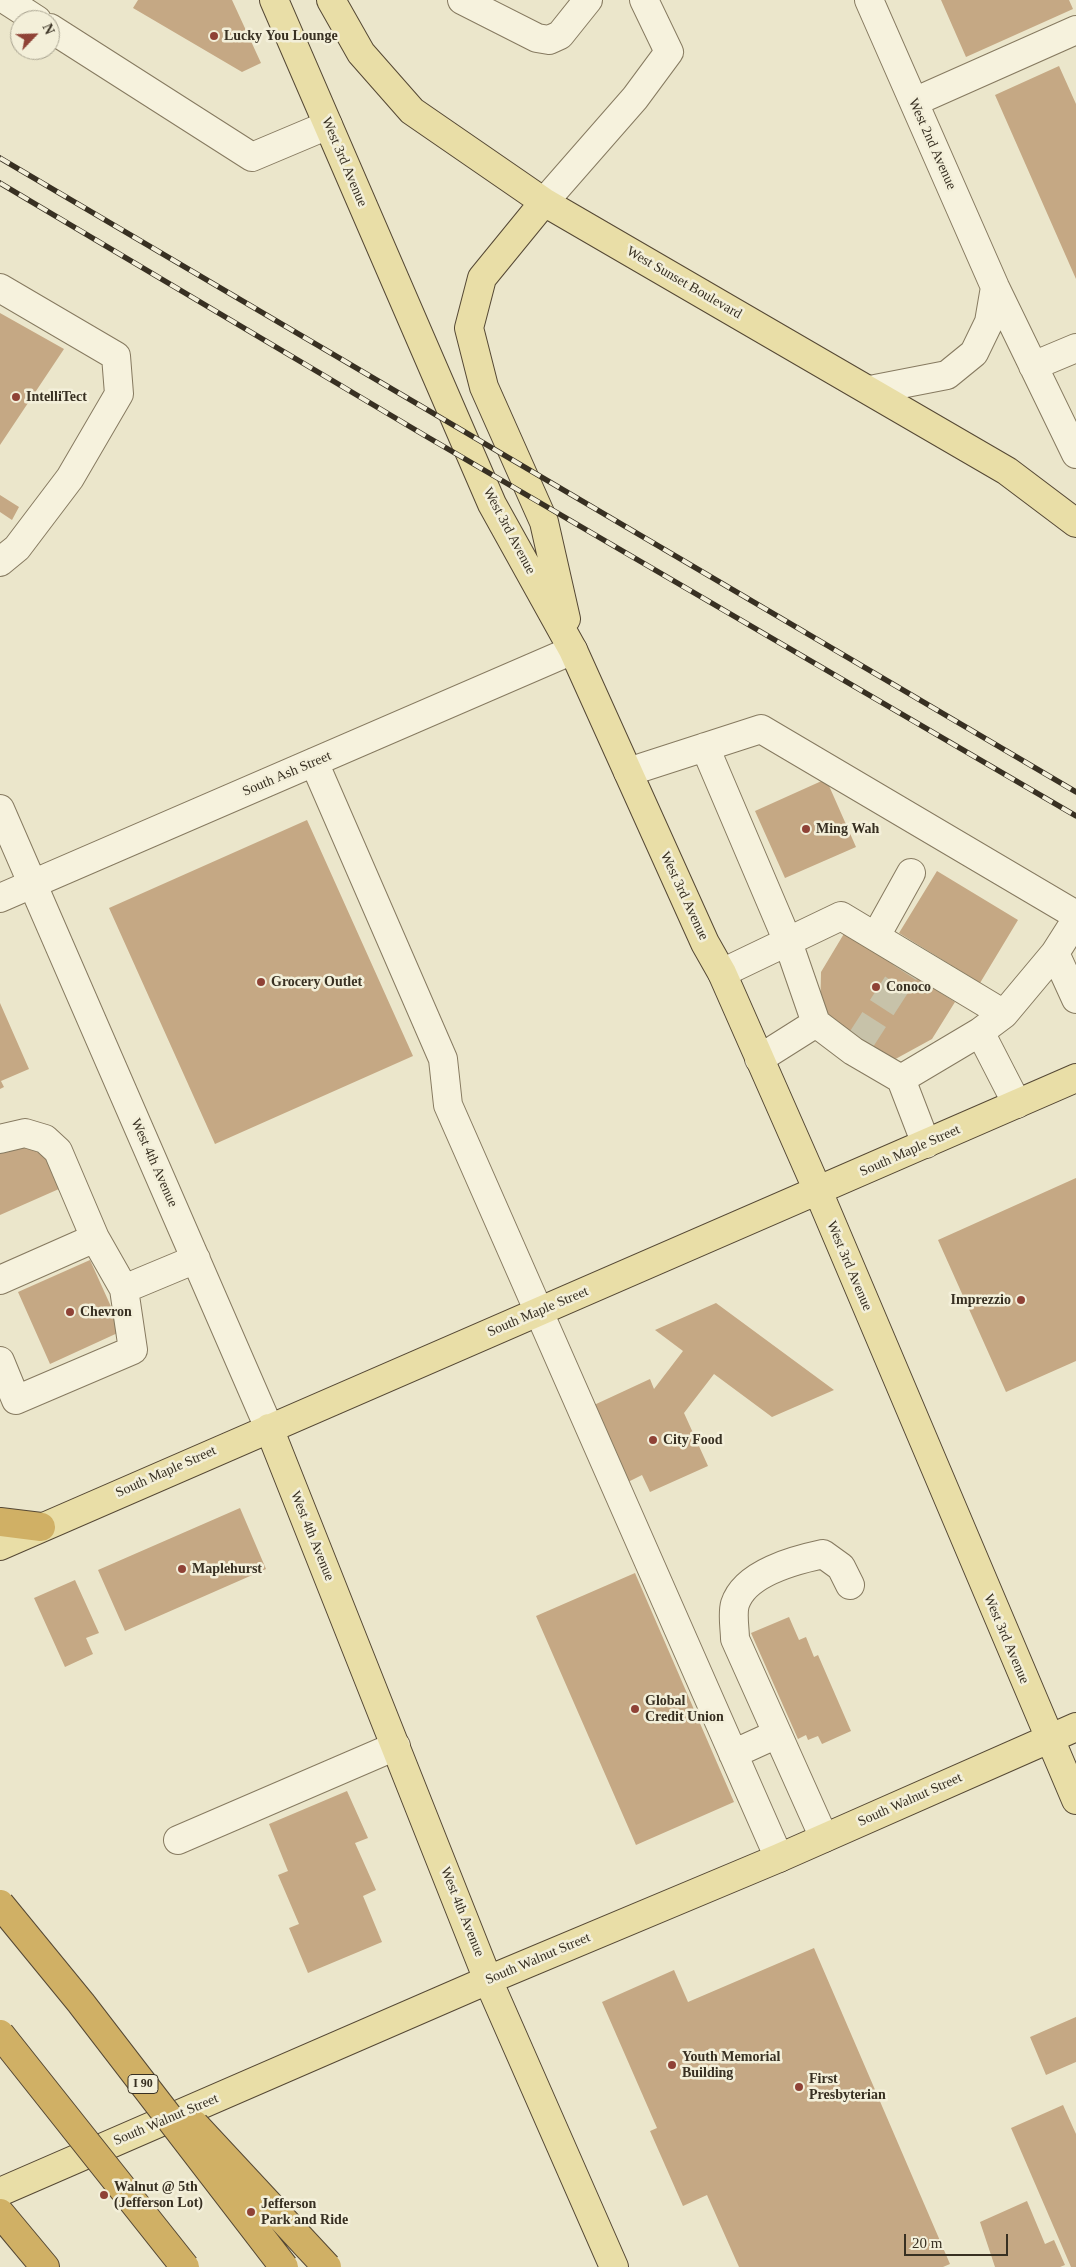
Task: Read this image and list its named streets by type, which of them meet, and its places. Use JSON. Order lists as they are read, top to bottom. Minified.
{"streets":{"highway":["I 90"],"main road":["West 3rd Avenue","West Sunset Boulevard","South Maple Street","West 4th Avenue","South Walnut Street"],"street":["West 2nd Avenue","South Ash Street"]},"crossings":[["West 3rd Avenue","South Ash Street"],["West 3rd Avenue","South Maple Street"],["West 3rd Avenue","South Walnut Street"],["South Ash Street","West 4th Avenue"],["South Maple Street","West 4th Avenue"],["West 4th Avenue","South Walnut Street"]],"places":["Lucky You Lounge","IntelliTect","Ming Wah","Grocery Outlet","Conoco","Imprezzio","Chevron","City Food","Maplehurst","Global Credit Union","Youth Memorial Building","First Presbyterian","Walnut @ 5th (Jefferson Lot)","Jefferson Park and Ride"],"scale_bar":"20 m","north":"top right"}
